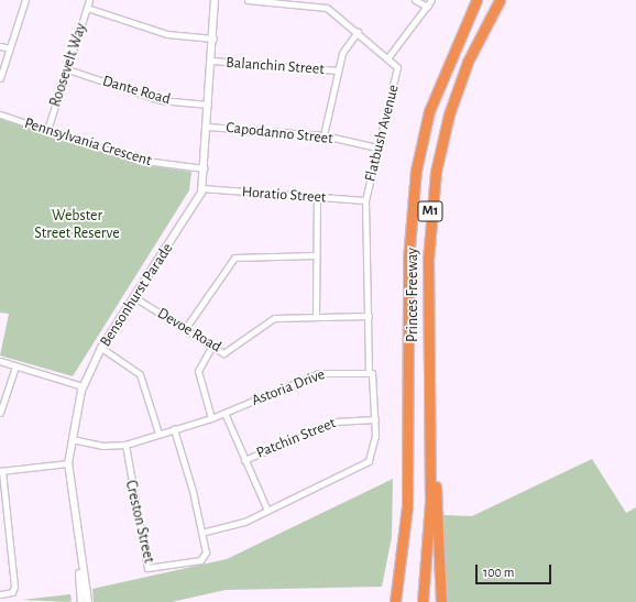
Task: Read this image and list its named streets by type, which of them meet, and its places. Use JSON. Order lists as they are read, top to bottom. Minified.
{"streets":{"highway":["M1","Princes Freeway"],"street":["Roosevelt Way","Balanchin Street","Dante Road","Capodanno Street","Flatbush Avenue","Pennsylvania Crescent","Horatio Street","Bensonhurst Parade","Devoe Road","Astoria Drive","Patchin Street","Creston Street"]},"crossings":[["Roosevelt Way","Dante Road"],["Roosevelt Way","Pennsylvania Crescent"],["Balanchin Street","Bensonhurst Parade"],["Dante Road","Bensonhurst Parade"],["Capodanno Street","Flatbush Avenue"],["Capodanno Street","Bensonhurst Parade"],["Flatbush Avenue","Horatio Street"],["Flatbush Avenue","Devoe Road"],["Flatbush Avenue","Astoria Drive"],["Pennsylvania Crescent","Bensonhurst Parade"],["Horatio Street","Bensonhurst Parade"],["Bensonhurst Parade","Devoe Road"],["Bensonhurst Parade","Astoria Drive"],["Astoria Drive","Creston Street"]],"parks":["Webster Street Reserve"],"scale_bar":"100 m"}
